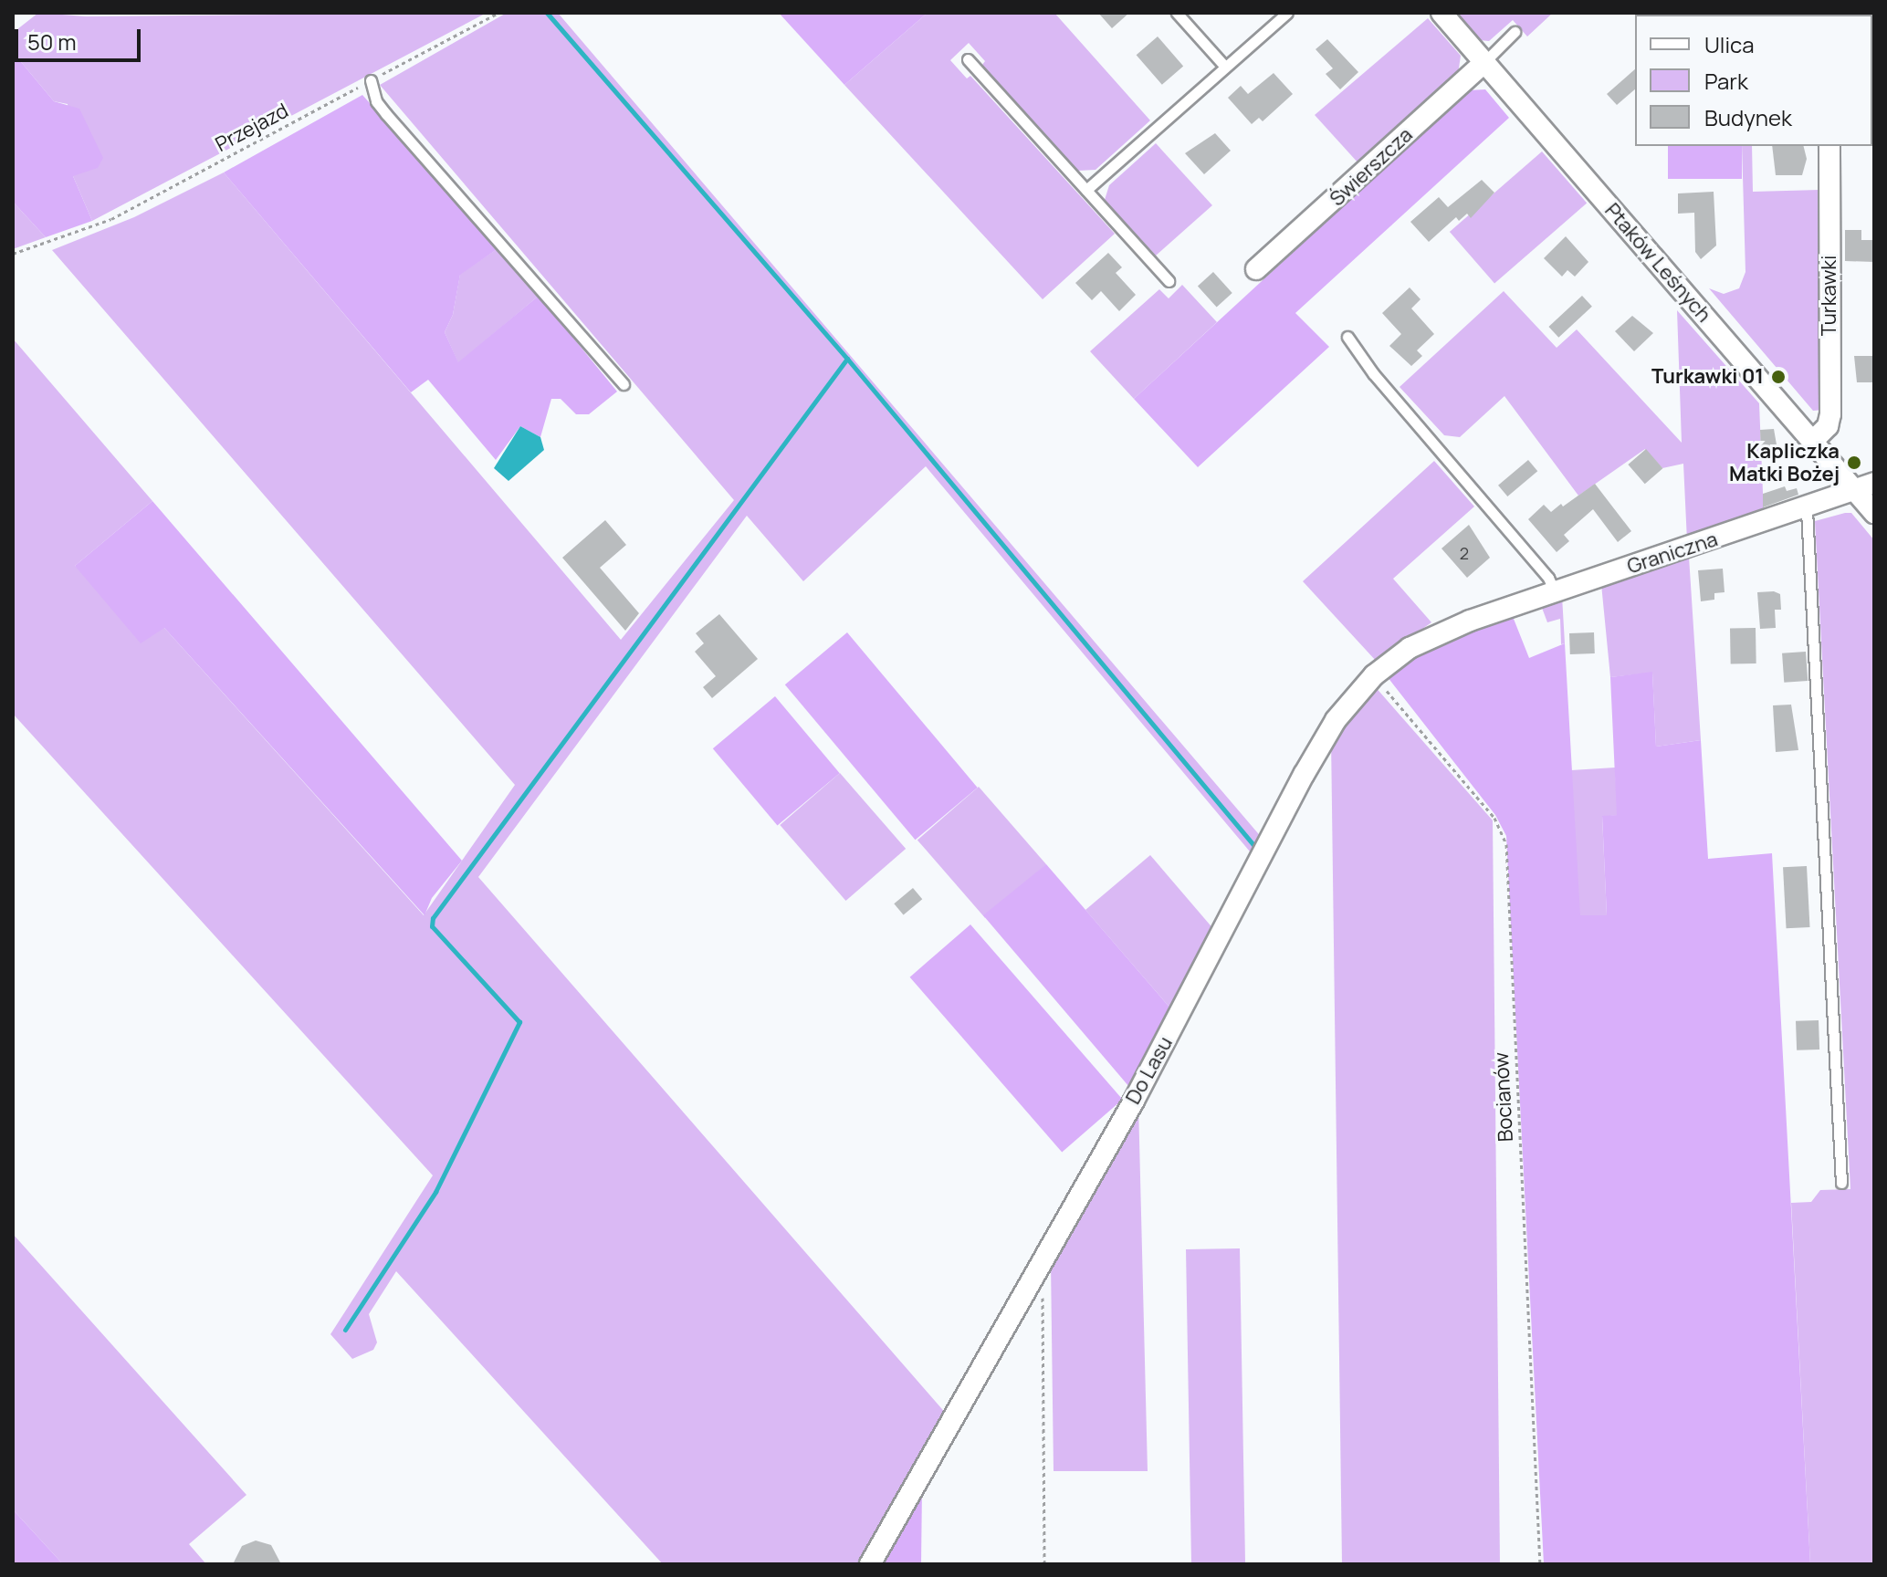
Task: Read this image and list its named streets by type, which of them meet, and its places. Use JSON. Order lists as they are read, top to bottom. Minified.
{"streets":{"street":["Świerszcza","Ptaków Leśnych","Turkawki","Graniczna","Do Lasu"],"path":["Przejazd","Bocianów"]},"crossings":[["Świerszcza","Ptaków Leśnych"],["Ptaków Leśnych","Turkawki"],["Ptaków Leśnych","Graniczna"],["Graniczna","Do Lasu"],["Do Lasu","Bocianów"]],"places":["Turkawki 01","Kapliczka Matki Bożej"],"house_numbers":["2"],"legend":["Ulica","Park","Budynek"],"scale_bar":"50 m"}
